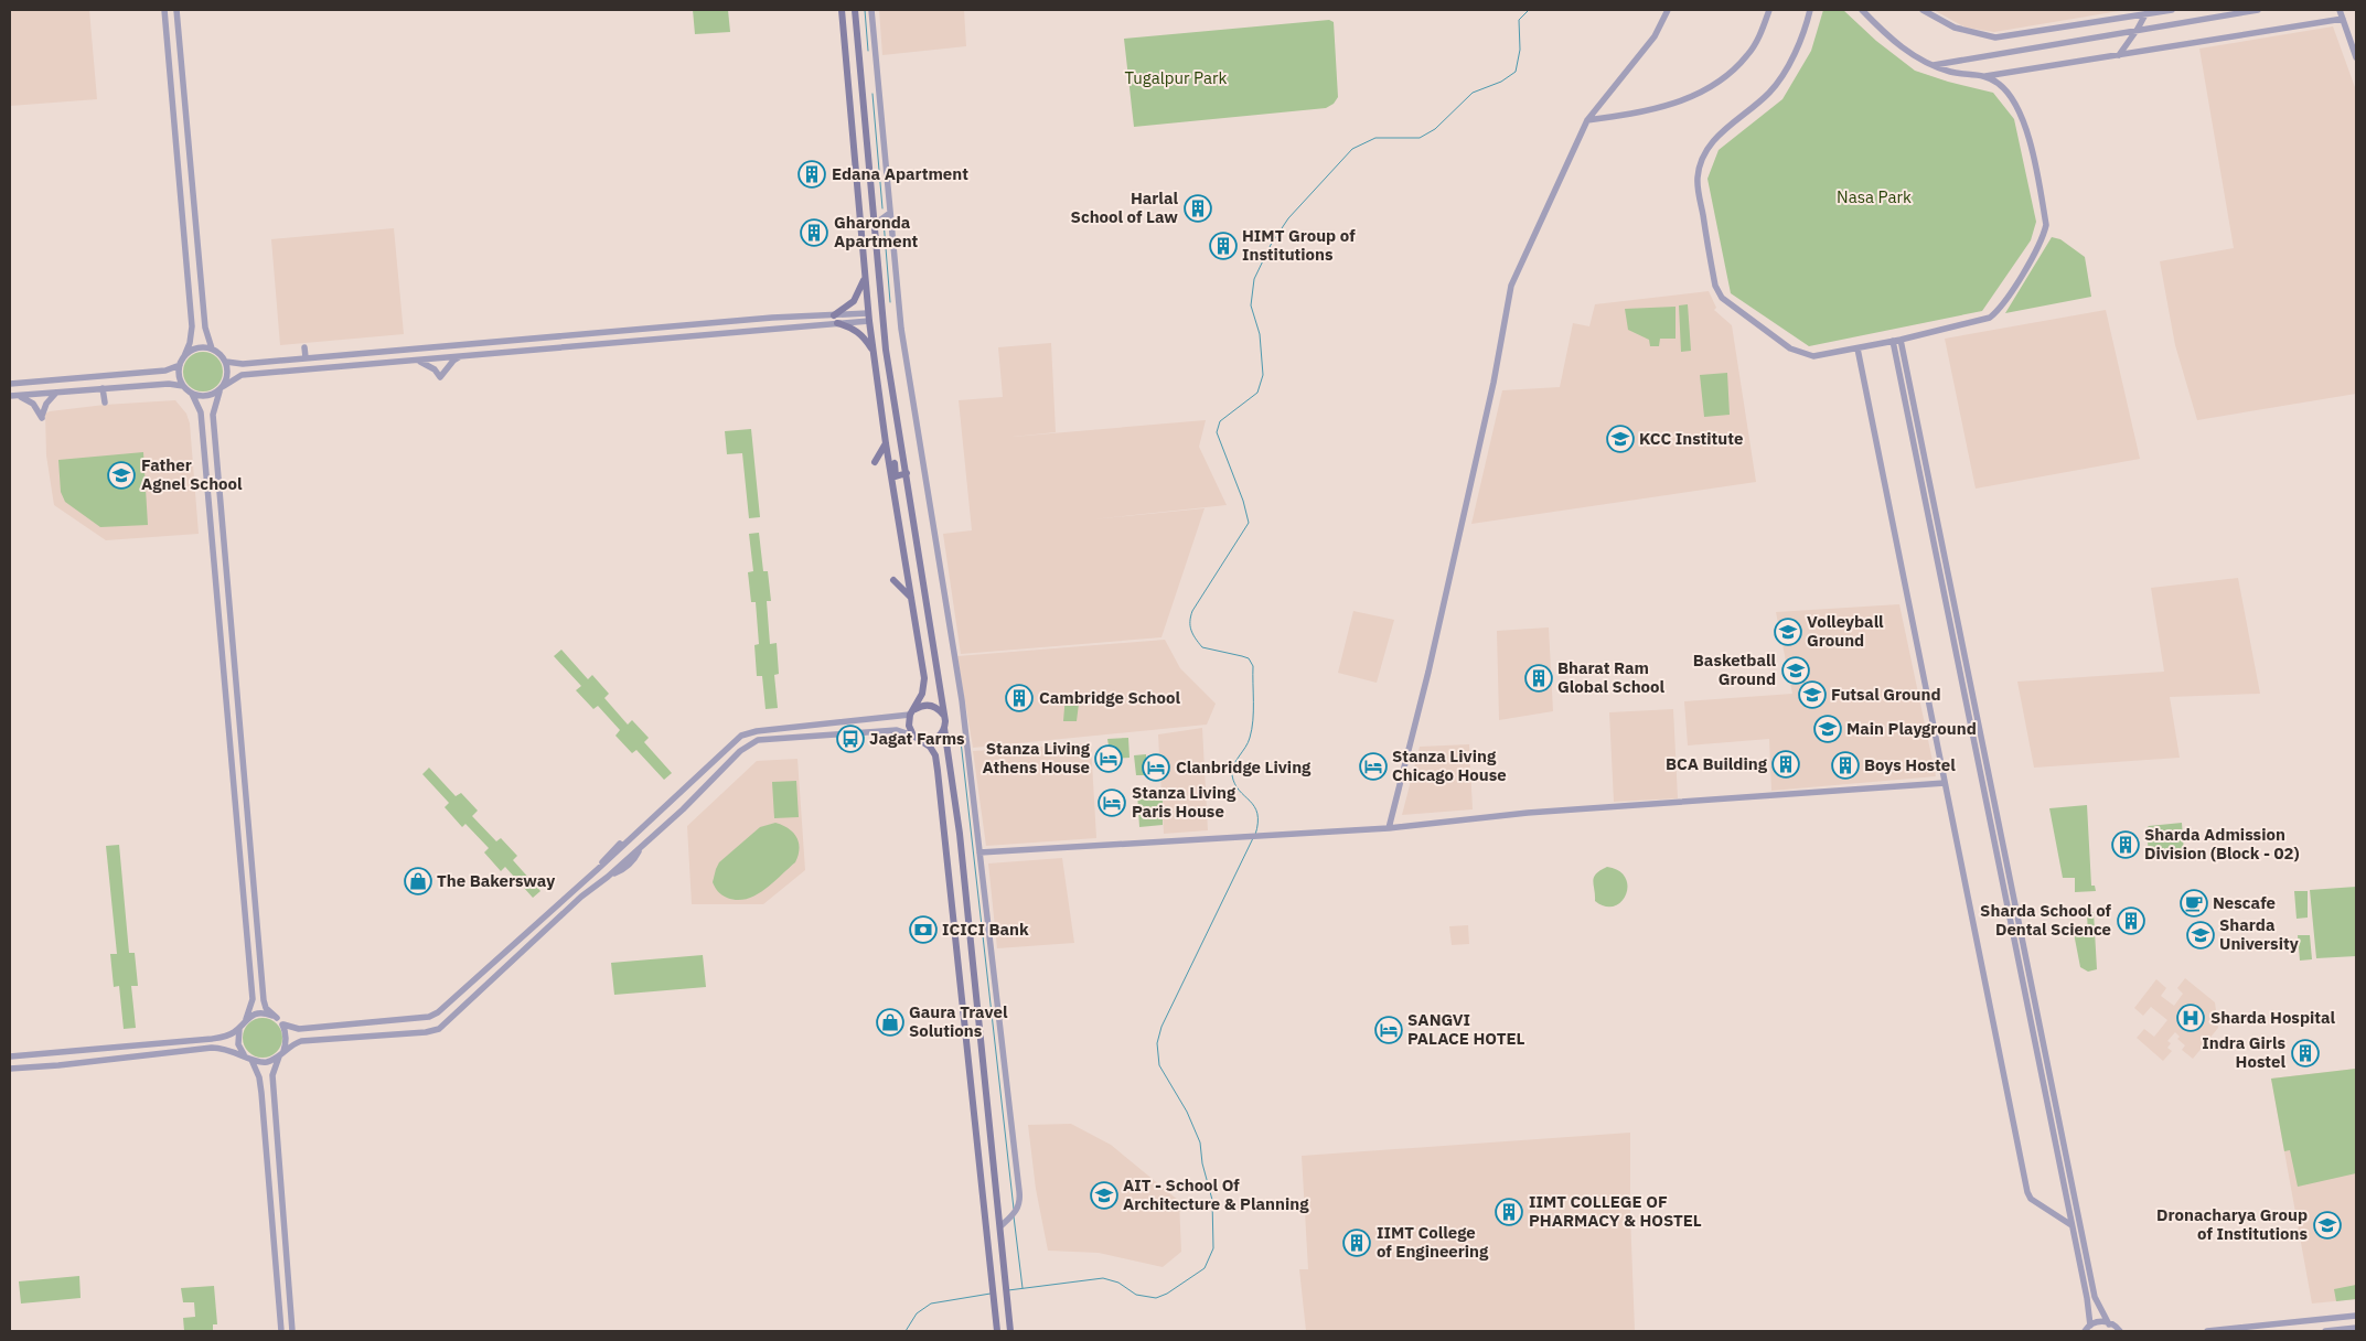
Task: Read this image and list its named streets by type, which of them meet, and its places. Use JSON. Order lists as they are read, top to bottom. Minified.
{"parks":["Tugalpur Park","Nasa Park"],"places":{"building":["Edana Apartment","Harlal School of Law","Gharonda Apartment","HIMT Group of Institutions","Bharat Ram Global School","Cambridge School","BCA Building","Boys Hostel","Sharda Admission Division (Block - 02)","Sharda School of Dental Science","Indra Girls Hostel","IIMT COLLEGE OF PHARMACY & HOSTEL","IIMT College of Engineering"],"school or university":["KCC Institute","Father Agnel School","Volleyball Ground","Basketball Ground","Futsal Ground","Main Playground","Sharda University","AIT - School Of Architecture & Planning","Dronacharya Group of Institutions"],"bus stop":["Jagat Farms"],"hotel":["Stanza Living Athens House","Stanza Living Chicago House","Clanbridge Living","Stanza Living Paris House","SANGVI PALACE HOTEL"],"shop":["The Bakersway","Gaura Travel Solutions"],"cafe":["Nescafe"],"bank":["ICICI Bank"],"hospital":["Sharda Hospital"]}}
